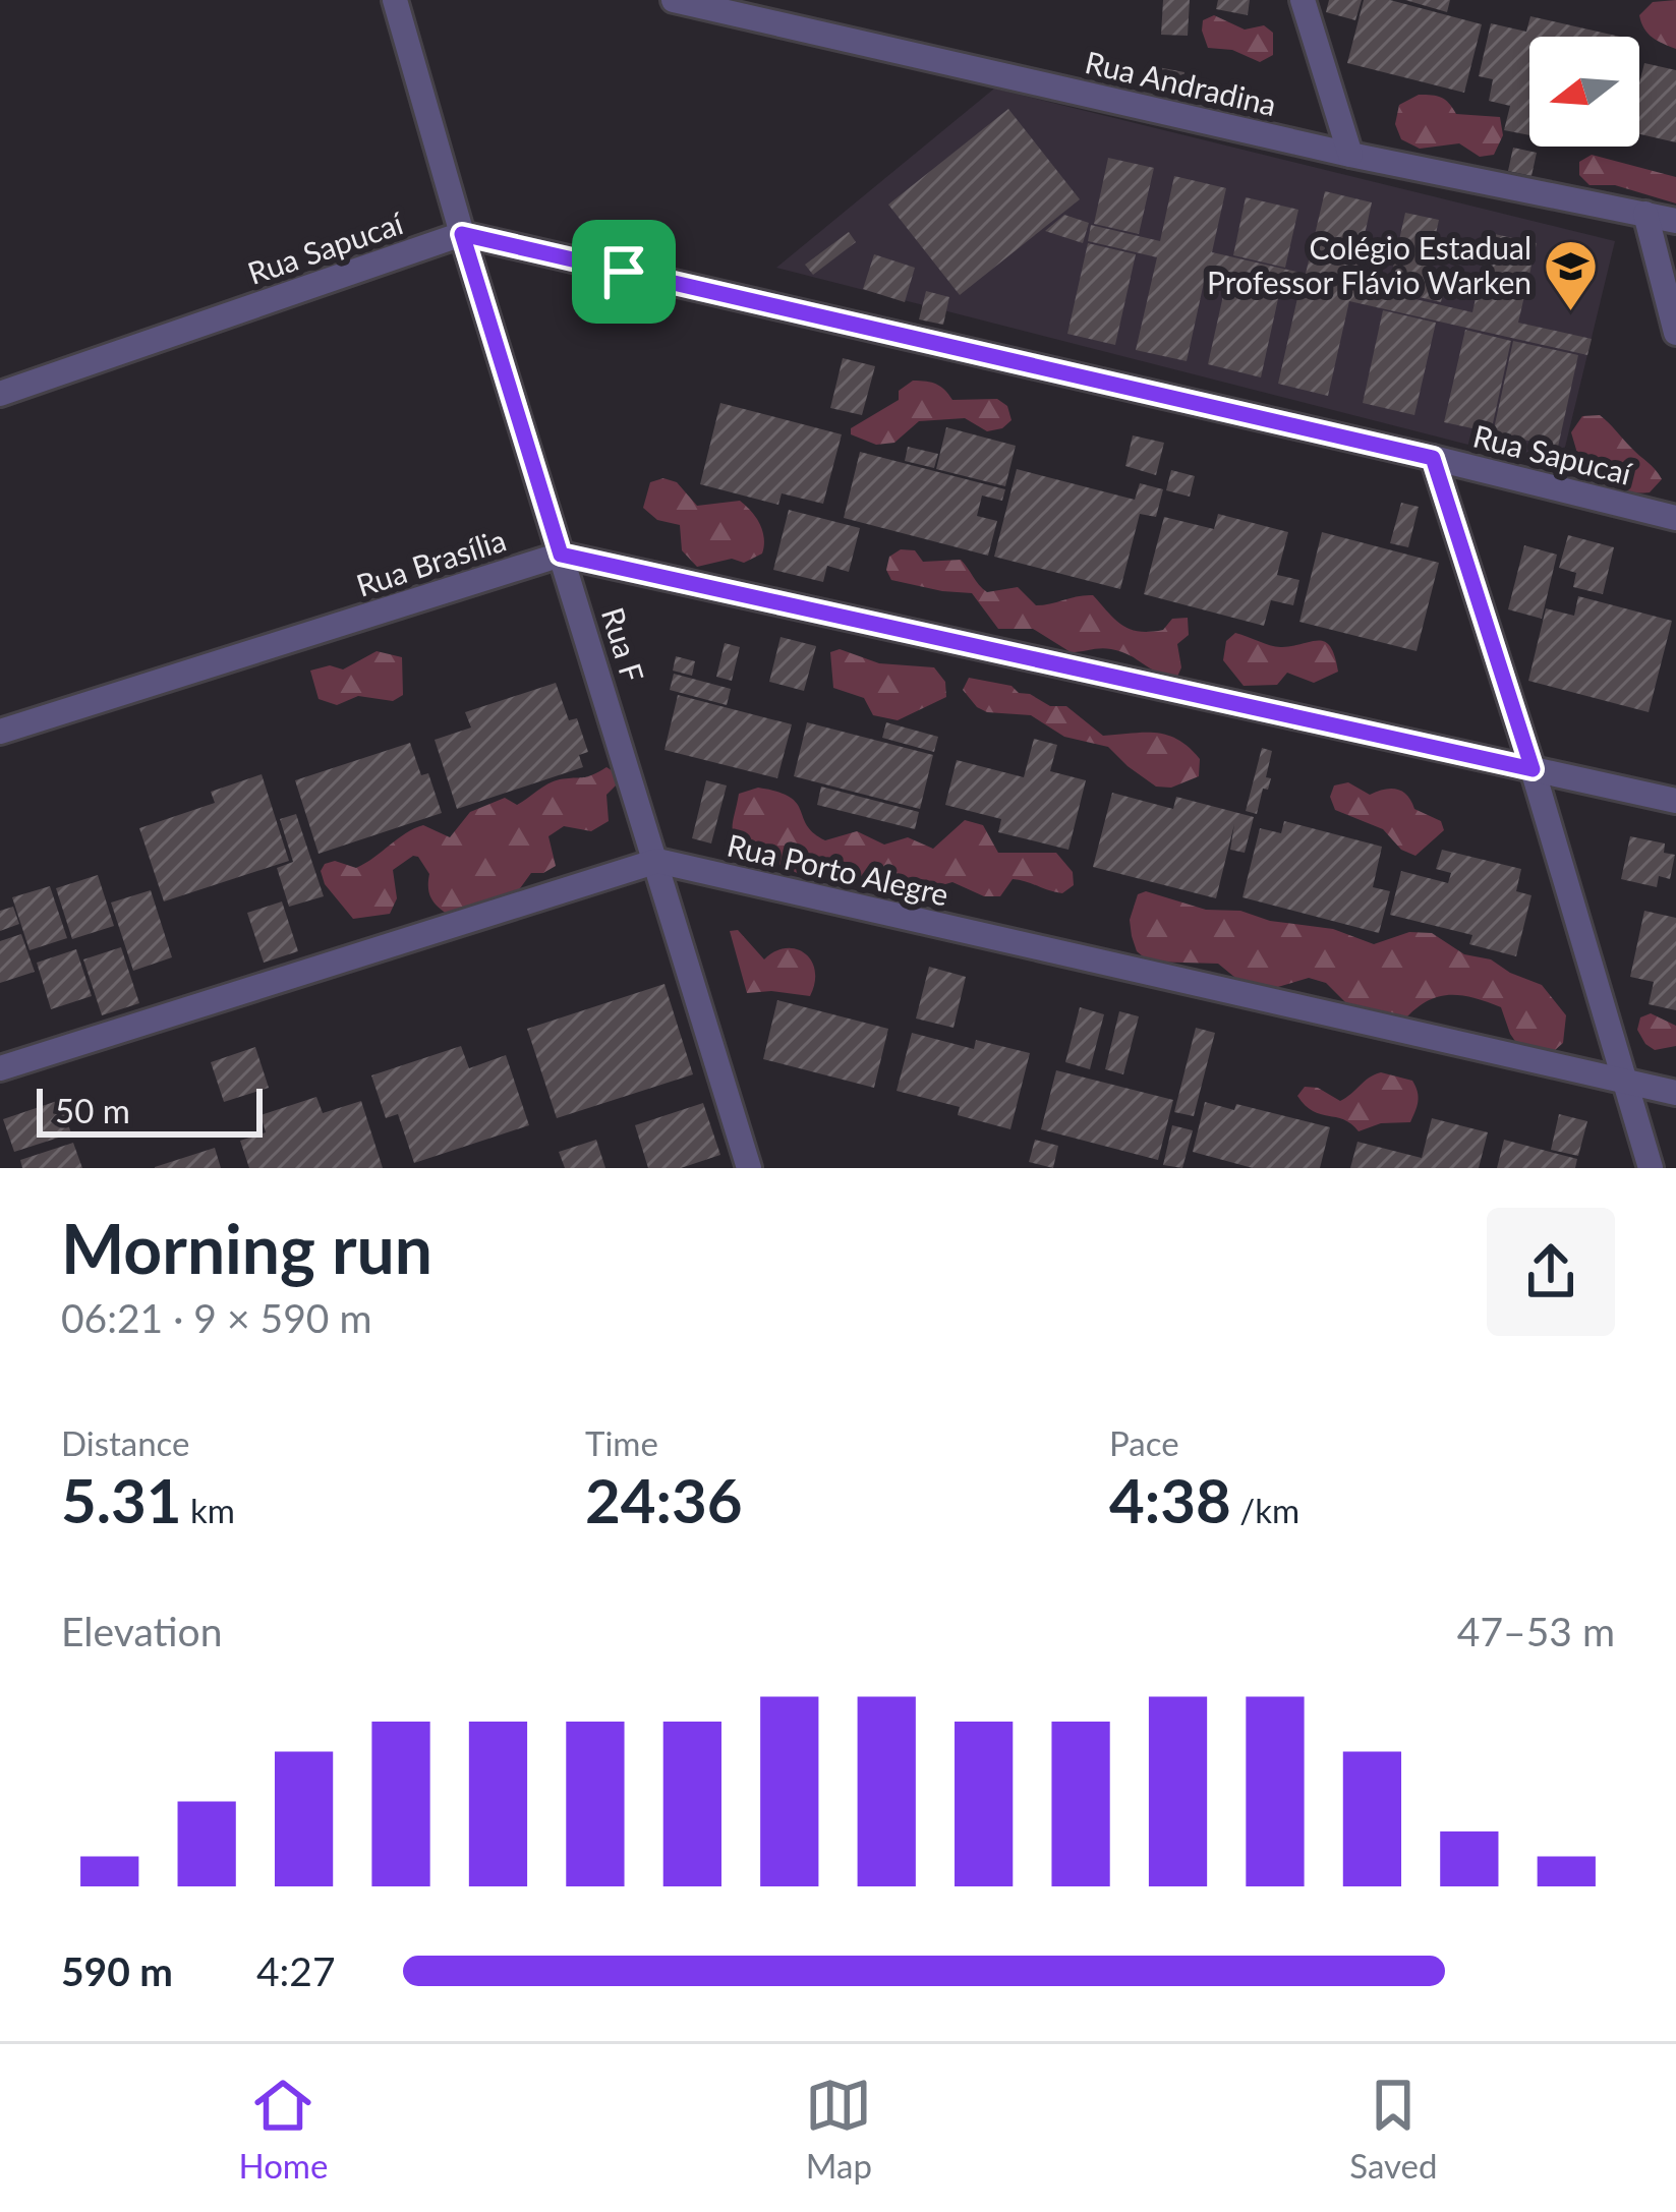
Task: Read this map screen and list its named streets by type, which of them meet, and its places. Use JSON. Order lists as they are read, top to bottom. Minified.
{"streets":{"street":["Rua Andradina","Rua Sapucaí","Rua Brasília","Rua F","Rua Porto Alegre"]},"crossings":[["Rua Sapucaí","Rua F"],["Rua Brasília","Rua F"],["Rua F","Rua Porto Alegre"]],"places":{"school or university":["Colégio Estadual Professor Flávio Warken"]},"scale_bar":"50 m","north":"left","page":{"scale":"50 m","heading":["Morning run","06:21 · 9 × 590 m"],"stats":[["Distance","5.31 km"],["Time","24:36"],["Pace","4:38 /km"]],"chart":["Elevation","47–53 m"],"list":[{"name":"590 m","note":"4:27"}],"tabs":["Home","Map","Saved"]}}
